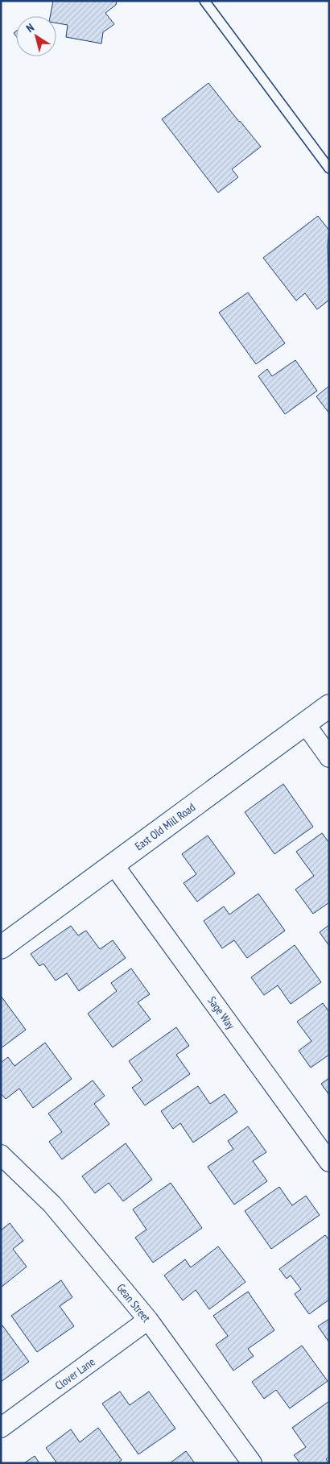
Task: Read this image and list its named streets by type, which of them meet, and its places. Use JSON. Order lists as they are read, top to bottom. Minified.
{"streets":{"street":["East Old Mill Road","Sage Way","Gean Street","Clover Lane"]},"crossings":[["East Old Mill Road","Sage Way"],["Gean Street","Clover Lane"]],"north":"top left"}
